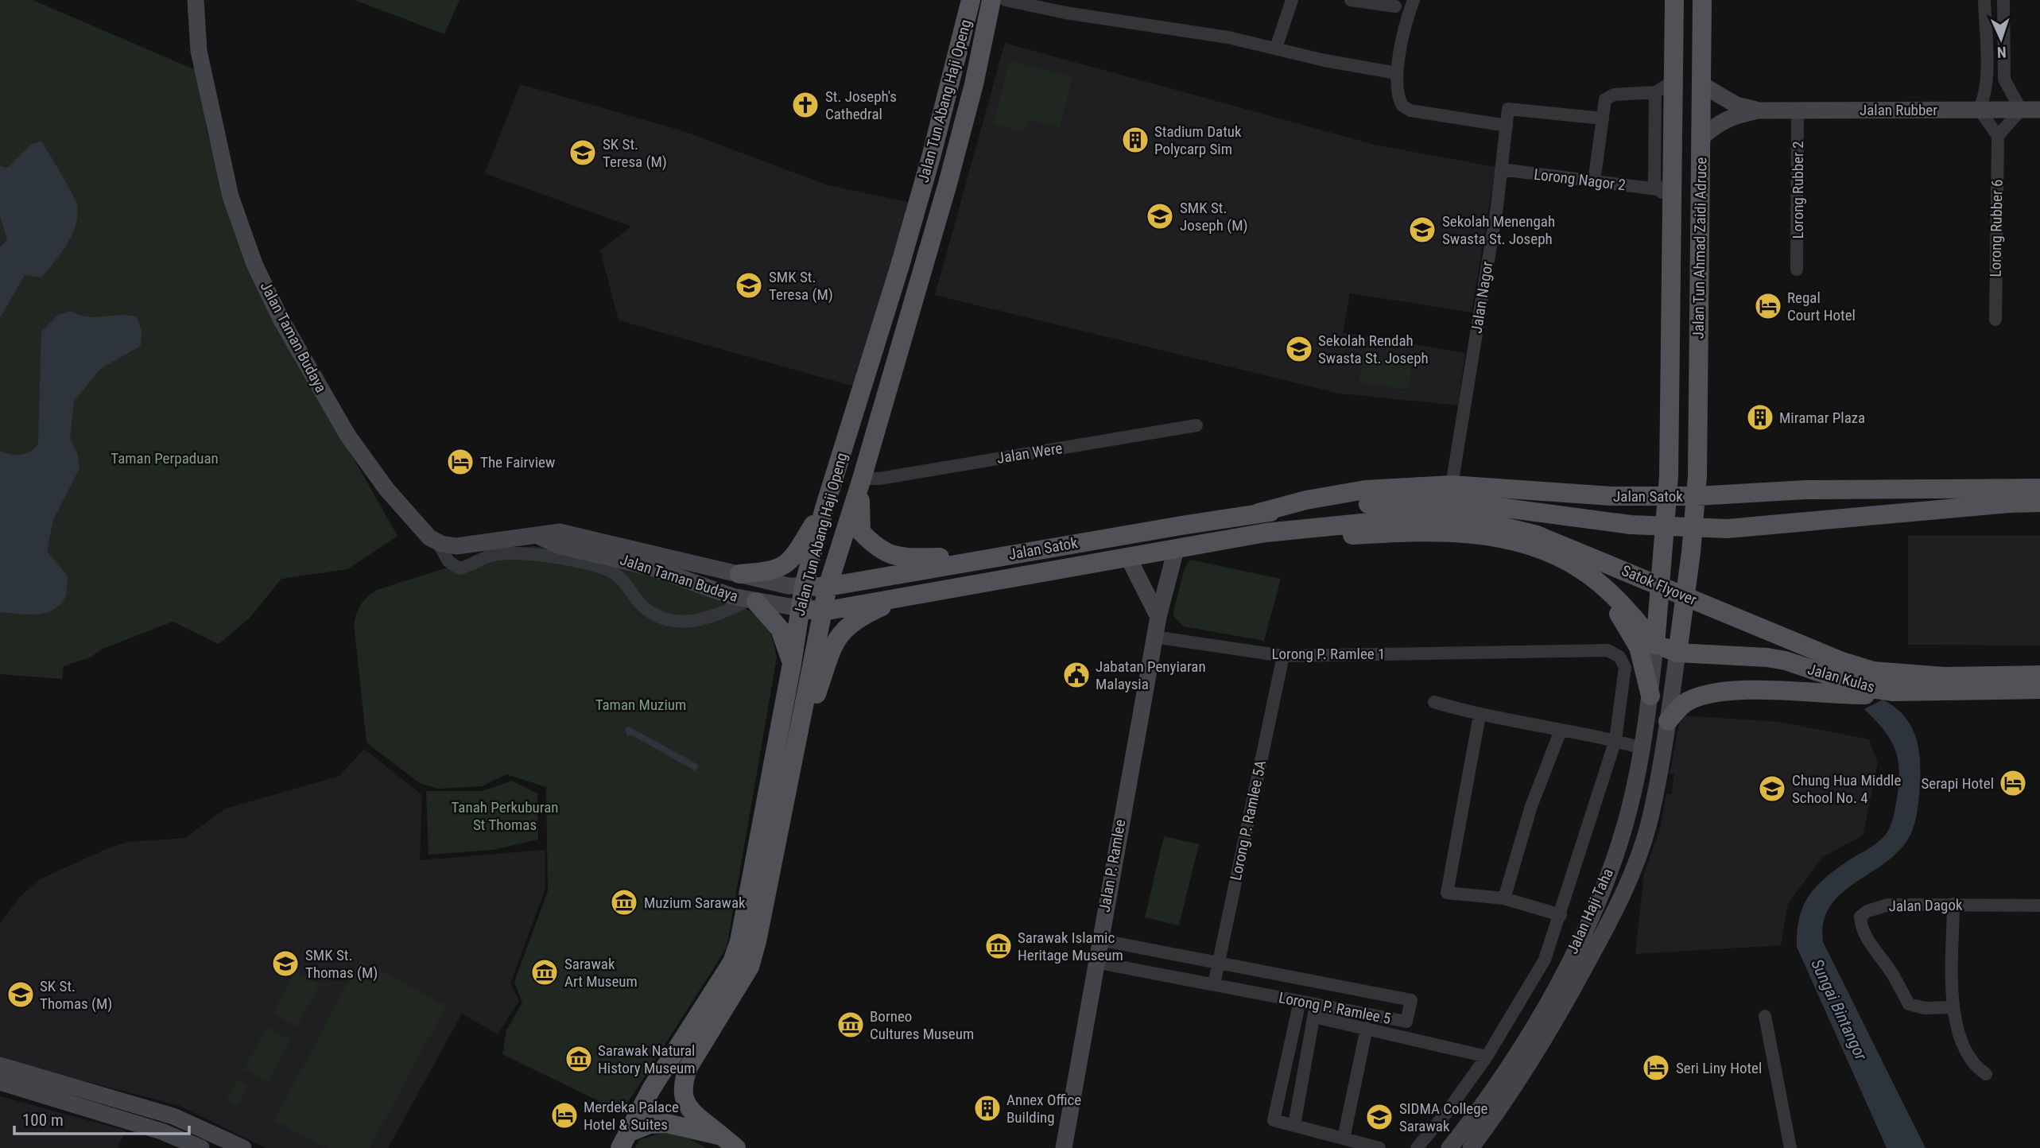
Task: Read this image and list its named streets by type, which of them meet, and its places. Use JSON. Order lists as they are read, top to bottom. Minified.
{"streets":{"main road":["Jalan Tun Abang Haji Openg","Jalan Rubber","Jalan Tun Ahmad Zaidi Adruce","Jalan Taman Budaya","Jalan Satok","Satok Flyover","Jalan Kulas","Jalan P. Ramlee","Jalan Haji Taha"],"street":["Lorong Nagor 2","Lorong Rubber 2","Lorong Rubber 6","Jalan Nagor","Jalan Were","Lorong P. Ramlee 1","Lorong P. Ramlee 5A","Jalan Dagok","Lorong P. Ramlee 5"]},"crossings":[["Jalan Tun Abang Haji Openg","Jalan Taman Budaya"],["Jalan Tun Abang Haji Openg","Jalan Were"],["Jalan Tun Abang Haji Openg","Jalan Satok"],["Jalan Rubber","Lorong Rubber 2"],["Jalan Rubber","Jalan Tun Ahmad Zaidi Adruce"],["Lorong Nagor 2","Jalan Tun Ahmad Zaidi Adruce"],["Lorong Nagor 2","Jalan Nagor"],["Jalan Tun Ahmad Zaidi Adruce","Jalan Satok"],["Jalan Tun Ahmad Zaidi Adruce","Jalan Kulas"],["Jalan Tun Ahmad Zaidi Adruce","Jalan Haji Taha"],["Jalan Nagor","Jalan Satok"],["Jalan Taman Budaya","Jalan Satok"],["Jalan Satok","Satok Flyover"],["Jalan Satok","Jalan Kulas"],["Jalan Satok","Jalan P. Ramlee"],["Jalan Satok","Jalan Haji Taha"],["Lorong P. Ramlee 1","Lorong P. Ramlee 5A"],["Lorong P. Ramlee 1","Jalan P. Ramlee"],["Jalan Kulas","Jalan Haji Taha"],["Lorong P. Ramlee 5A","Lorong P. Ramlee 5"],["Jalan P. Ramlee","Lorong P. Ramlee 5"]],"water":["Sungai Bintangor"],"parks":["Taman Perpaduan","Taman Muzium","Tanah Perkuburan St Thomas"],"places":{"church":["St. Joseph's Cathedral"],"building":["Stadium Datuk Polycarp Sim","Miramar Plaza","Annex Office Building"],"school or university":["SK St. Teresa (M)","SMK St. Joseph (M)","Sekolah Menengah Swasta St. Joseph","SMK St. Teresa (M)","Sekolah Rendah Swasta St. Joseph","Chung Hua Middle School No. 4","SMK St. Thomas (M)","SK St. Thomas (M)","SIDMA College Sarawak"],"hotel":["Regal Court Hotel","The Fairview","Serapi Hotel","Seri Liny Hotel","Merdeka Palace Hotel & Suites"],"public building":["Jabatan Penyiaran Malaysia"],"museum":["Muzium Sarawak","Sarawak Islamic Heritage Museum","Sarawak Art Museum","Borneo Cultures Museum","Sarawak Natural History Museum"]},"scale_bar":"100 m","north":"bottom"}
